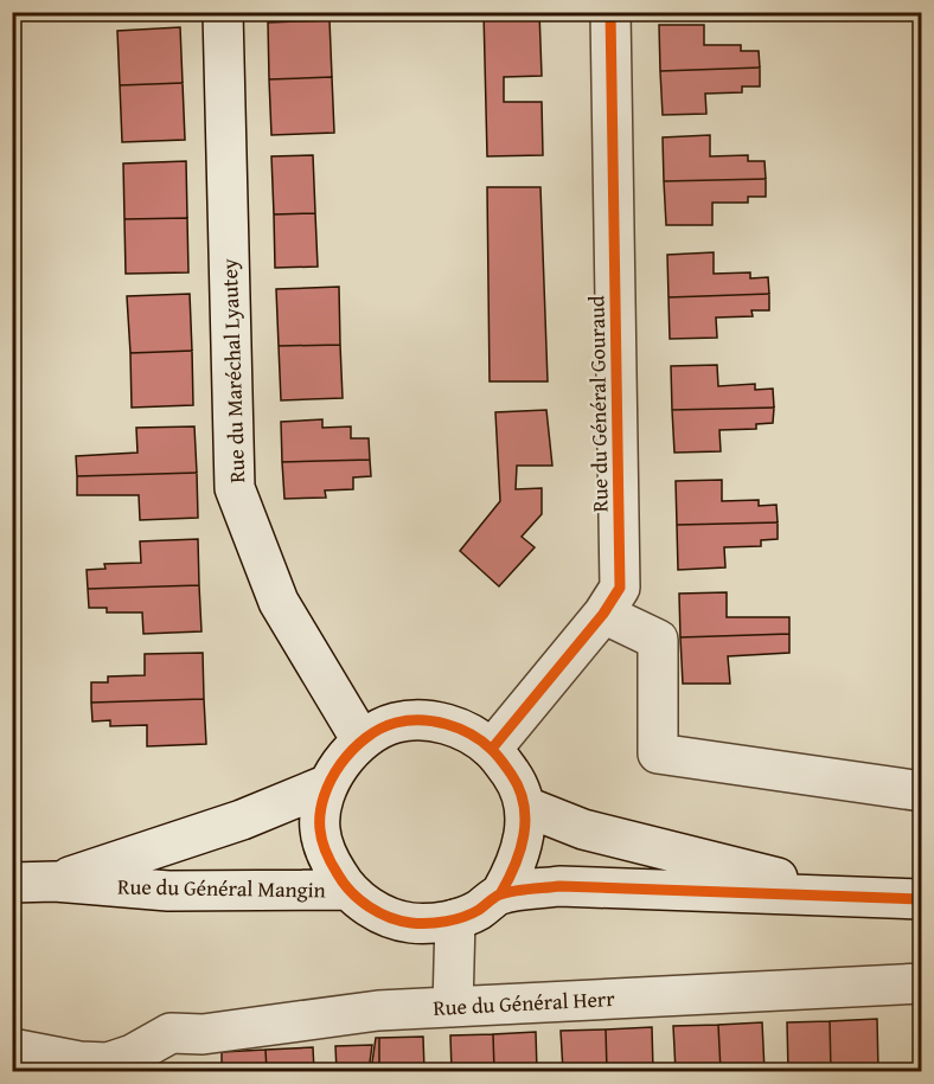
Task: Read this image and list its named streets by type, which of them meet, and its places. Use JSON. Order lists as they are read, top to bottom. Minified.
{"streets":{"street":["Rue du Maréchal Lyautey","Rue du Général Gouraud","Rue du Général Mangin","Rue du Général Herr"]},"crossings":[["Rue du Maréchal Lyautey","Rue du Général Gouraud"],["Rue du Maréchal Lyautey","Rue du Général Mangin"],["Rue du Général Gouraud","Rue du Général Mangin"]]}
